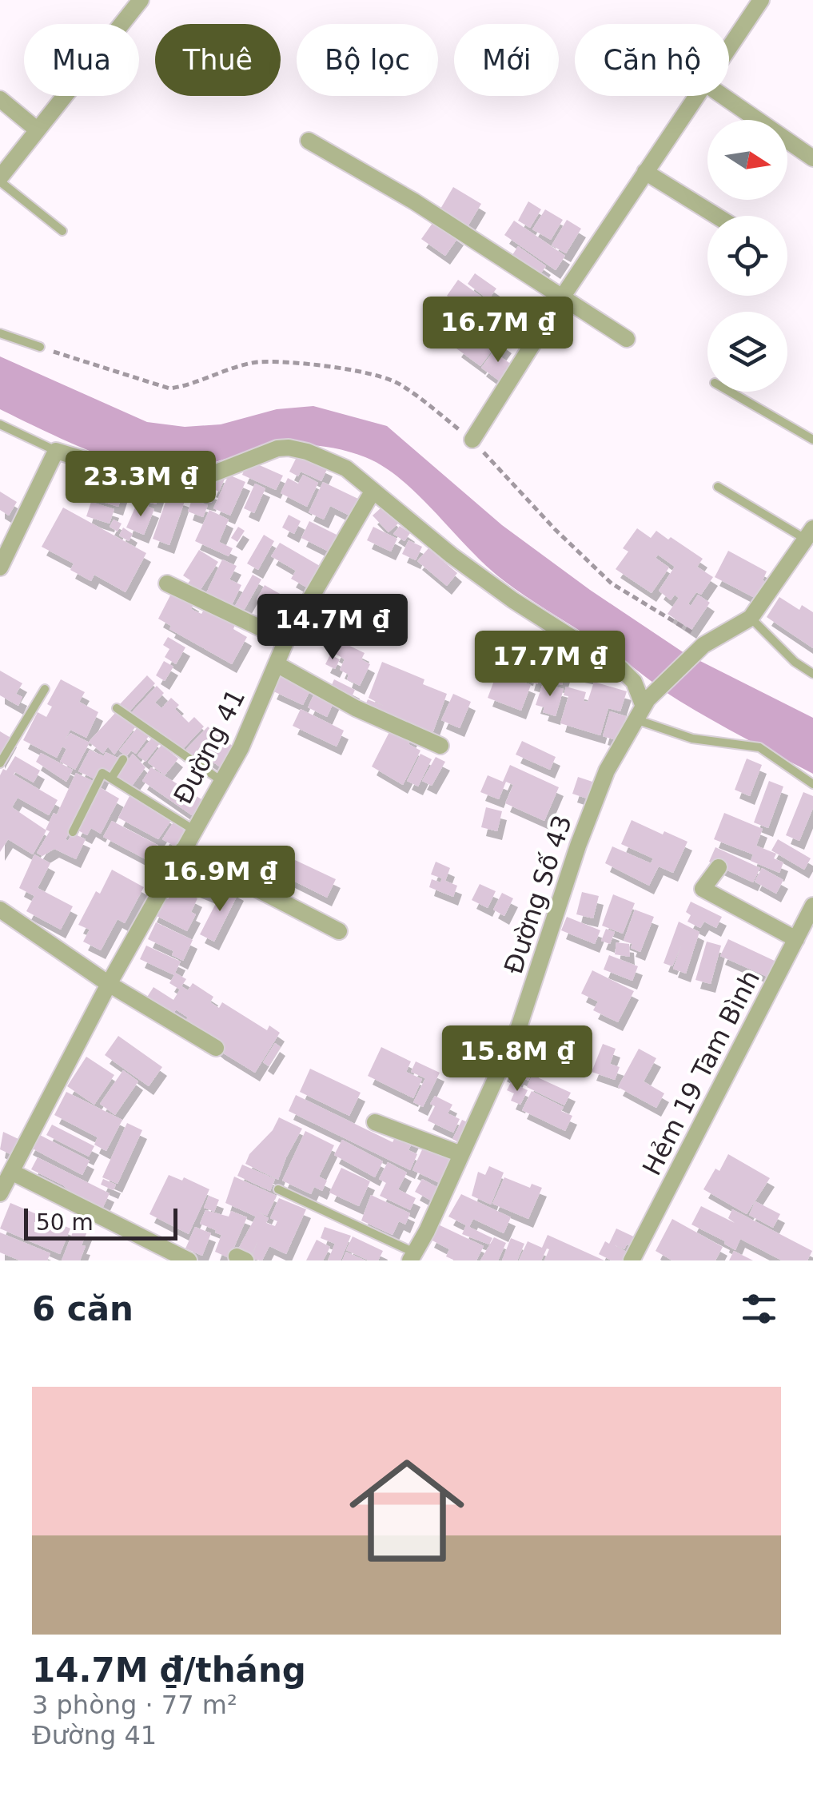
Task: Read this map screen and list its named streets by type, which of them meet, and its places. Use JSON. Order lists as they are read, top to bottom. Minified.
{"streets":{"street":["Đường 41","Đường Số 43","Hẻm 19 Tam Bình"]},"scale_bar":"50 m","north":"right","page":{"chip":["Mua","Thuê","Bộ lọc","Mới","Căn hộ"],"price":["16.7M ₫","23.3M ₫","14.7M ₫","17.7M ₫","16.9M ₫","15.8M ₫"],"scale":"50 m","heading":"6 căn","list":[{"name":"14.7M ₫/tháng","note":"3 phòng · 77 m² · Đường 41"}]}}
